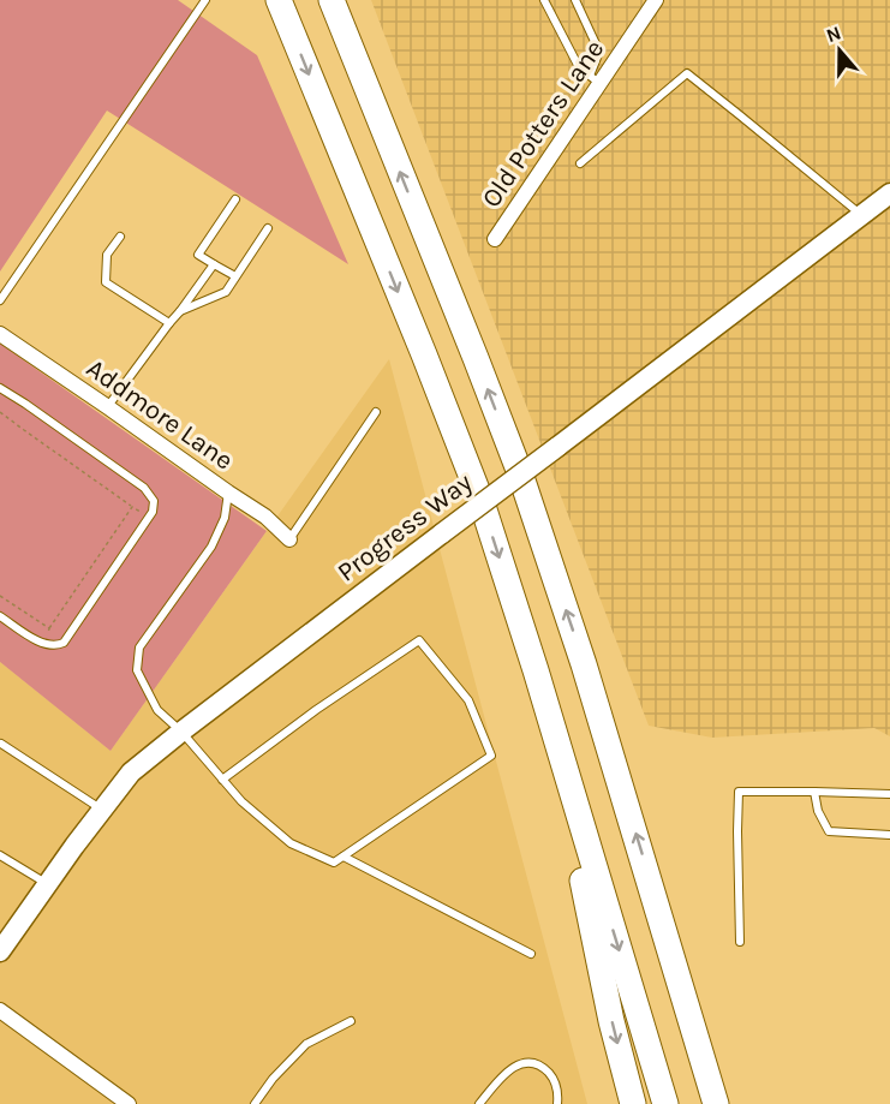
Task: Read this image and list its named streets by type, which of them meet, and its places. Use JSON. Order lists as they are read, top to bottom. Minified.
{"streets":{"street":["Old Potters Lane","Addmore Lane","Progress Way"]},"north":"top"}
